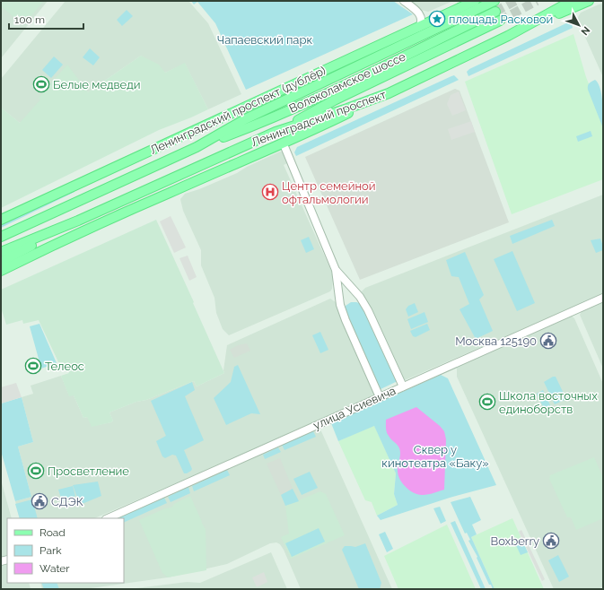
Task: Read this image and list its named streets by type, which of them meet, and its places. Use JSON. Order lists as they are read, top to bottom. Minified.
{"streets":{"main road":["Волоколамское шоссе","Ленинградский проспект (дублёр)","Ленинградский проспект"],"street":["улица Усиевича"]},"crossings":[["Волоколамское шоссе","Ленинградский проспект"]],"parks":["Чапаевский парк","Сквер у кинотеатра «Баку»"],"places":{"place":["площадь Расковой"],"sports":["Белые медведи","Телеос","Школа восточных единоборств","Просветление"],"hospital":["Центр семейной офтальмологии"],"public building":["Москва 125190","СДЭК","Boxberry"]},"legend":["Road","Park","Water"],"scale_bar":"100 m","north":"bottom right"}
